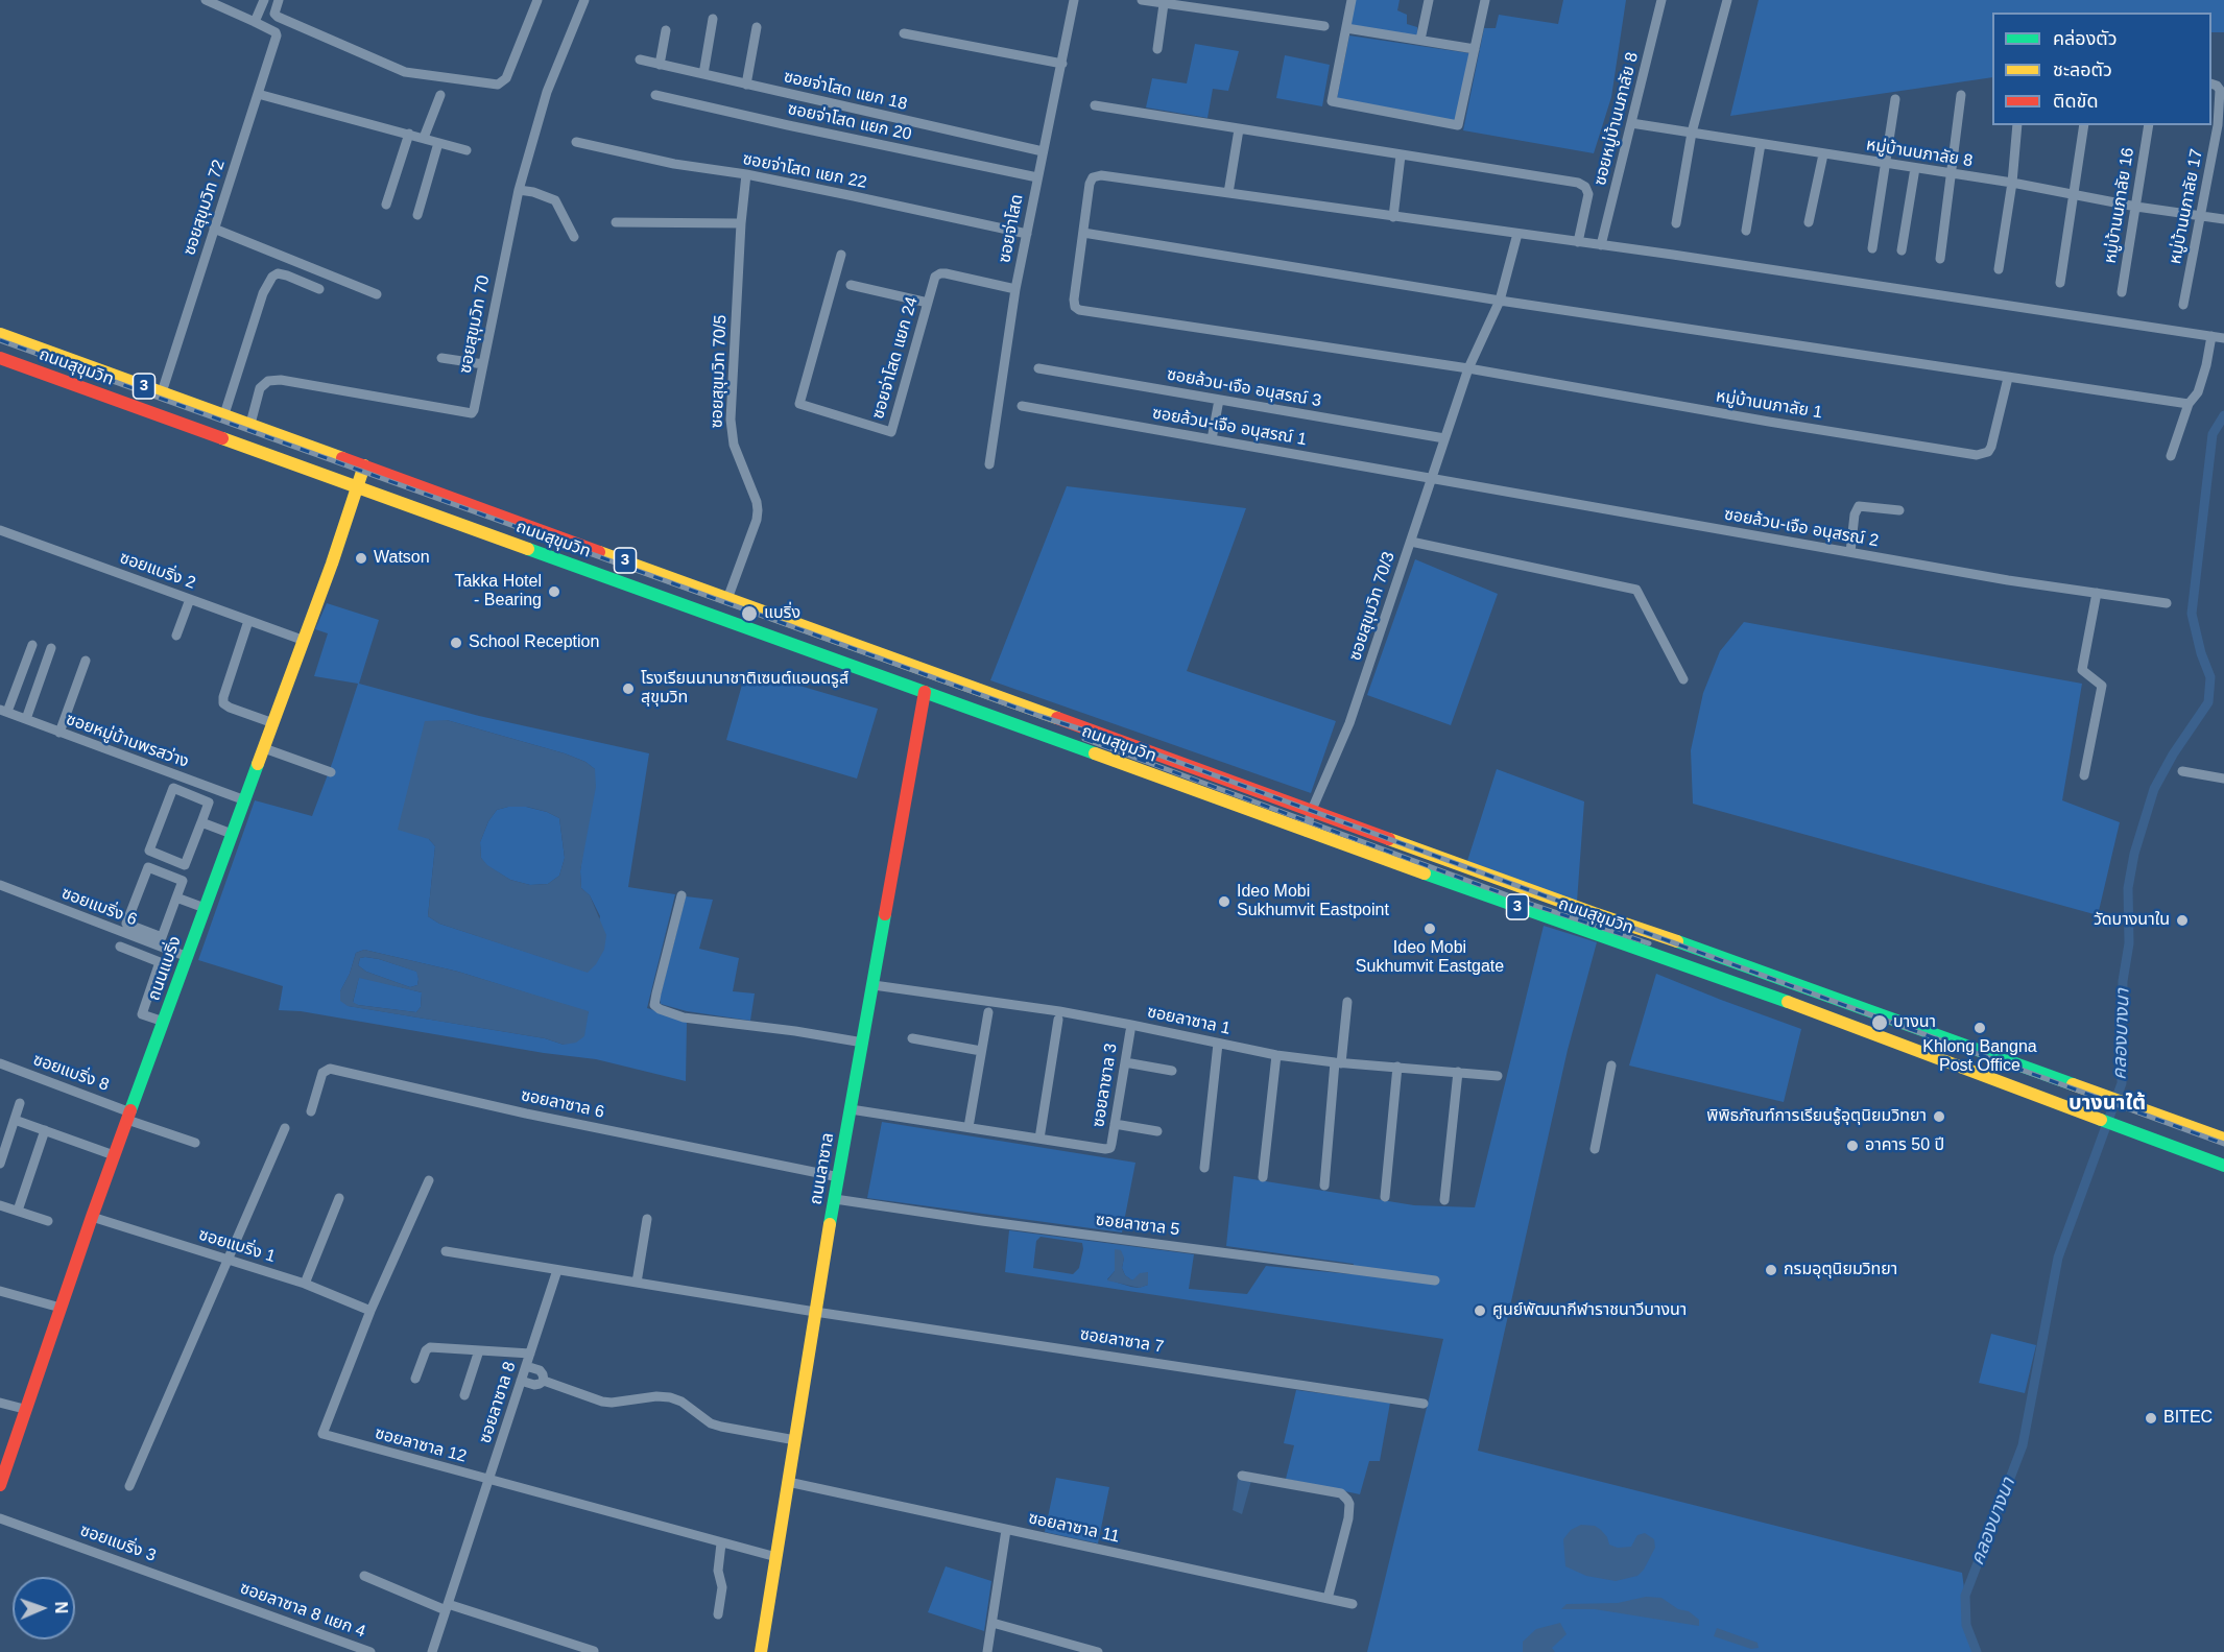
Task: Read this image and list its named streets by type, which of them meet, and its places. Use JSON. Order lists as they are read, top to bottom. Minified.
{"streets":{"main road":["ถนนสุขุมวิท","3","ถนนแบริ่ง","ถนนลาซาล"],"street":["ซอยจ่าโสด แยก 18","ซอยหมู่บ้านนภาลัย 8","ซอยจ่าโสด แยก 20","หมู่บ้านนภาลัย 8","ซอยจ่าโสด แยก 22","หมู่บ้านนภาลัย 16","หมู่บ้านนภาลัย 17","ซอยสุขุมวิท 72","ซอยจ่าโสด","ซอยสุขุมวิท 70","ซอยจ่าโสด แยก 24","ซอยสุขุมวิท 70/5","ซอยล้วน-เจือ อนุสรณ์ 3","หมู่บ้านนภาลัย 1","ซอยล้วน-เจือ อนุสรณ์ 1","ซอยล้วน-เจือ อนุสรณ์ 2","ซอยแบริ่ง 2","ซอยสุขุมวิท 70/3","ซอยหมู่บ้านพรสว่าง","ซอยแบริ่ง 6","ซอยลาซาล 1","ซอยแบริ่ง 8","ซอยลาซาล 3","ซอยลาซาล 6","ซอยลาซาล 5","ซอยแบริ่ง 1","ซอยลาซาล 7","ซอยลาซาล 8","ซอยลาซาล 12","ซอยลาซาล 11","ซอยแบริ่ง 3","ซอยลาซาล 8 แยก 4"]},"crossings":[["ซอยจ่าโสด แยก 18","ซอยจ่าโสด"],["ซอยหมู่บ้านนภาลัย 8","หมู่บ้านนภาลัย 8"],["ซอยจ่าโสด แยก 20","ซอยจ่าโสด"],["หมู่บ้านนภาลัย 8","หมู่บ้านนภาลัย 16"],["หมู่บ้านนภาลัย 8","หมู่บ้านนภาลัย 17"],["ซอยจ่าโสด แยก 22","ซอยจ่าโสด"],["ซอยจ่าโสด แยก 22","ซอยสุขุมวิท 70/5"],["ซอยสุขุมวิท 72","ถนนสุขุมวิท"],["ซอยจ่าโสด","ซอยจ่าโสด แยก 24"],["ซอยสุขุมวิท 70","ถนนสุขุมวิท"],["ถนนสุขุมวิท","ซอยสุขุมวิท 70/5"],["ถนนสุขุมวิท","ซอยสุขุมวิท 70/3"],["ถนนสุขุมวิท","ถนนแบริ่ง"],["ถนนสุขุมวิท","ถนนลาซาล"],["ซอยล้วน-เจือ อนุสรณ์ 3","ซอยสุขุมวิท 70/3"],["หมู่บ้านนภาลัย 1","ซอยสุขุมวิท 70/3"],["ซอยล้วน-เจือ อนุสรณ์ 1","ซอยล้วน-เจือ อนุสรณ์ 2"],["ซอยล้วน-เจือ อนุสรณ์ 1","ซอยสุขุมวิท 70/3"],["ซอยล้วน-เจือ อนุสรณ์ 2","ซอยสุขุมวิท 70/3"],["ซอยแบริ่ง 2","ถนนแบริ่ง"],["ซอยหมู่บ้านพรสว่าง","ถนนแบริ่ง"],["ซอยแบริ่ง 6","ถนนแบริ่ง"],["ถนนแบริ่ง","ซอยแบริ่ง 8"],["ถนนแบริ่ง","ซอยแบริ่ง 1"],["ซอยลาซาล 1","ถนนลาซาล"],["ซอยลาซาล 3","ถนนลาซาล"],["ซอยลาซาล 6","ถนนลาซาล"],["ถนนลาซาล","ซอยลาซาล 5"],["ถนนลาซาล","ซอยลาซาล 7"],["ถนนลาซาล","ซอยลาซาล 12"],["ถนนลาซาล","ซอยลาซาล 11"],["ซอยแบริ่ง 1","ซอยลาซาล 12"],["ซอยลาซาล 8","ซอยลาซาล 12"],["ซอยแบริ่ง 3","ซอยลาซาล 8 แยก 4"]],"districts":["บางนาใต้"],"water":["คลองบางนา"],"places":["Watson","Takka Hotel - Bearing","แบริ่ง","School Reception","โรงเรียนนานาชาติเซนต์แอนดรูส์ สุขุมวิท","Ideo Mobi Sukhumvit Eastpoint","วัดบางนาใน","Ideo Mobi Sukhumvit Eastgate","บางนา","Khlong Bangna Post Office","พิพิธภัณฑ์การเรียนรู้อุตุนิยมวิทยา","อาคาร 50 ปี","กรมอุตุนิยมวิทยา","ศูนย์พัฒนากีฬาราชนาวีบางนา","BITEC"],"legend":["คล่องตัว","ชะลอตัว","ติดขัด"],"north":"right"}
